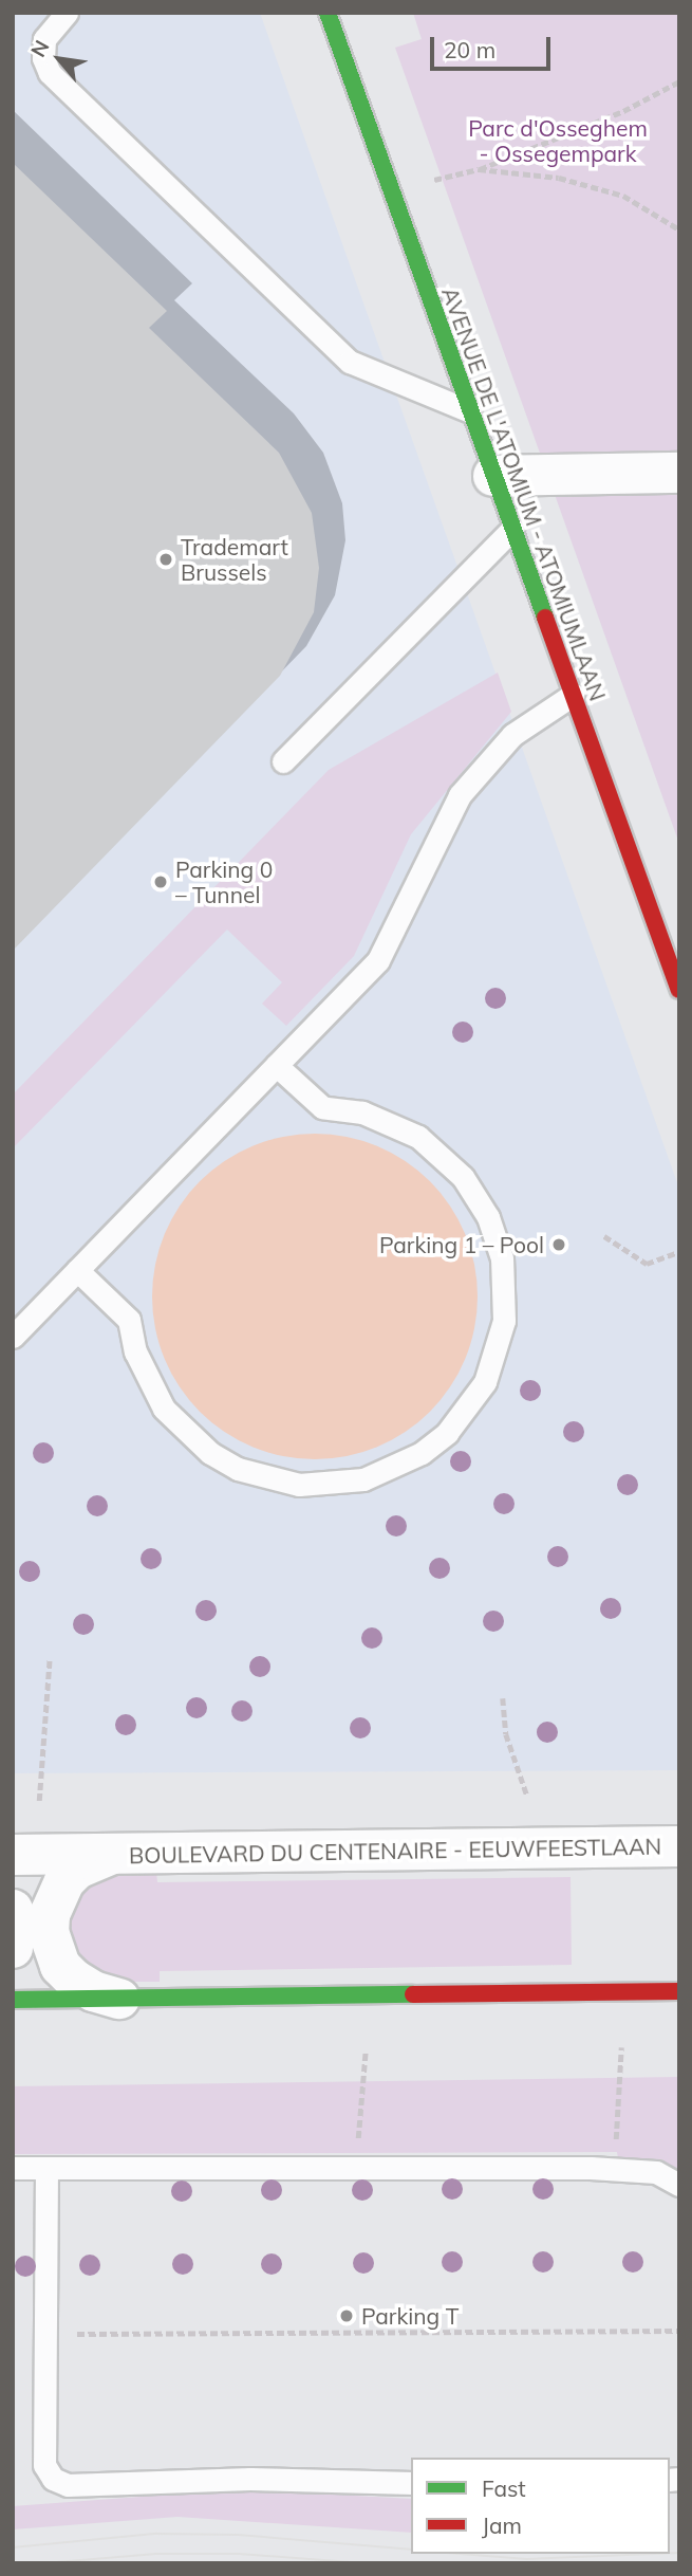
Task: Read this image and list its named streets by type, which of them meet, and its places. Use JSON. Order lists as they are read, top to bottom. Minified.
{"streets":{"street":["AVENUE DE L'ATOMIUM - ATOMIUMLAAN","BOULEVARD DU CENTENAIRE - EEUWFEESTLAAN"]},"parks":["Parc d'Osseghem - Ossegempark"],"places":["Trademart Brussels","Parking 0 – Tunnel","Parking 1 – Pool","Parking T"],"legend":["Fast","Jam"],"scale_bar":"20 m","north":"top left"}
